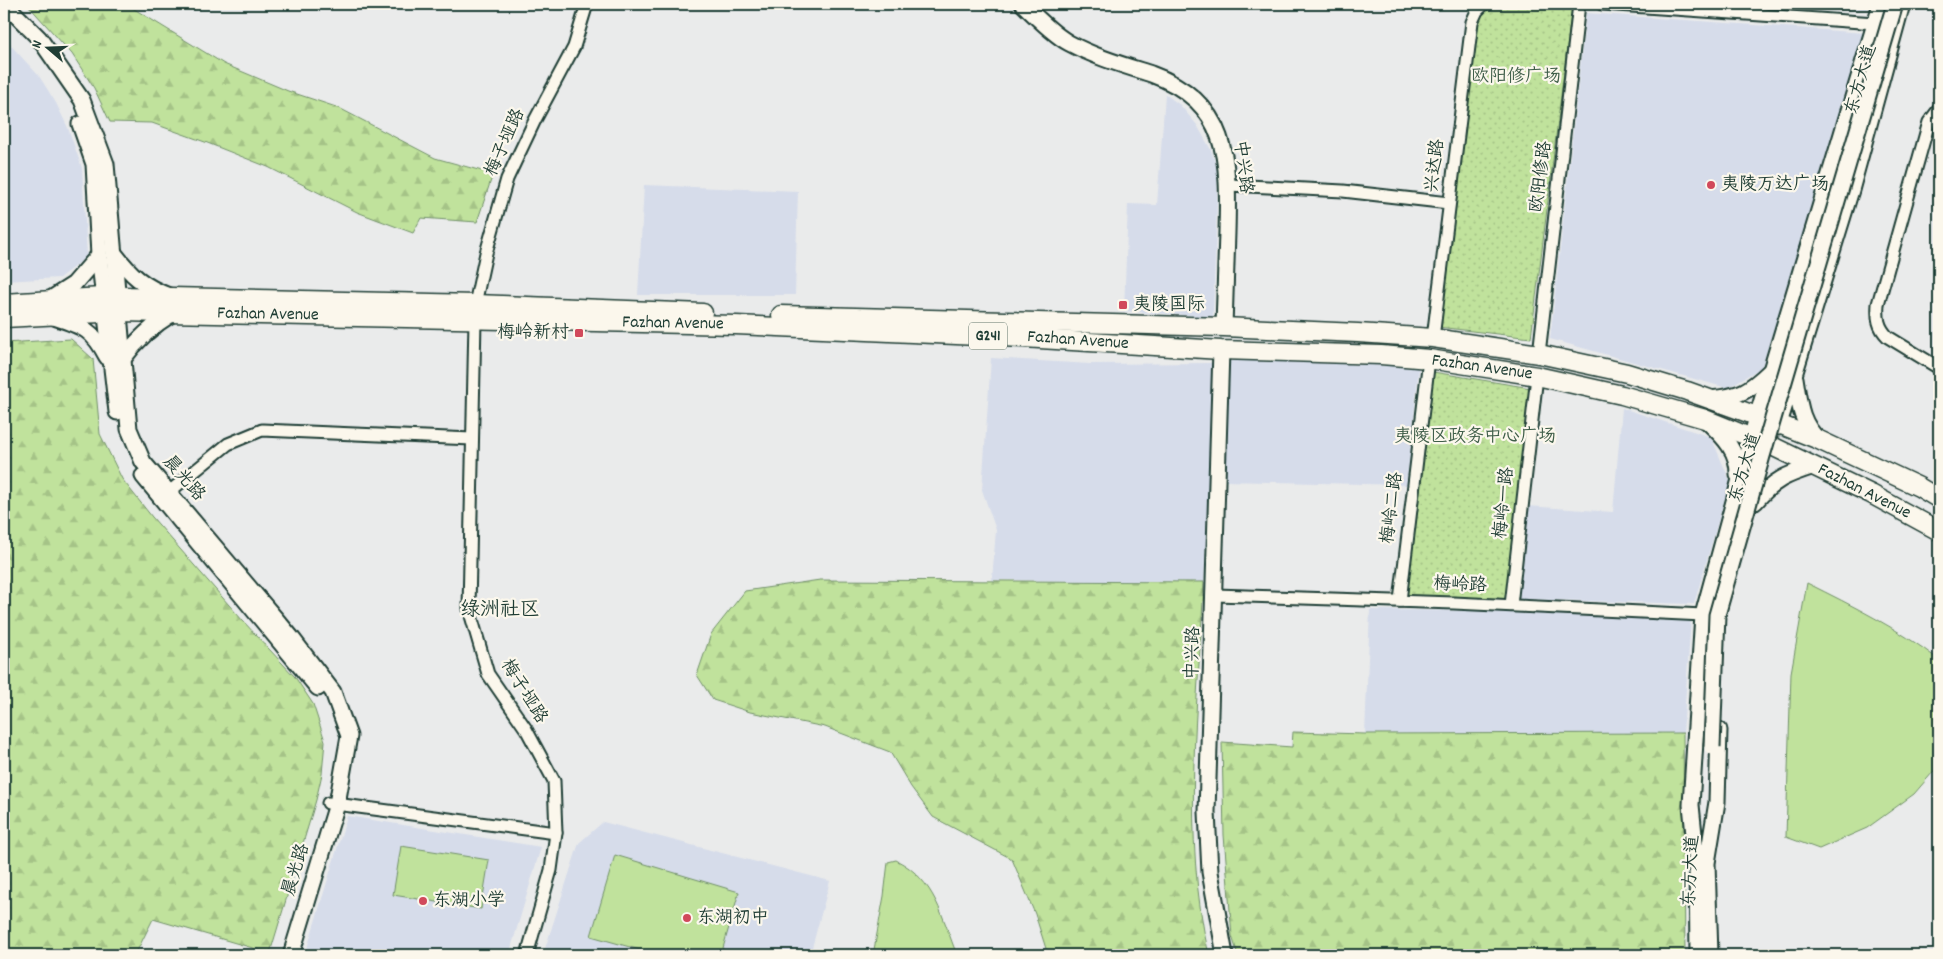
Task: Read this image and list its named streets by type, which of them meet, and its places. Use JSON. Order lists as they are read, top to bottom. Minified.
{"streets":{"highway":["Fazhan Avenue","G241"],"main road":["东方大道","中兴路","晨光路"],"street":["梅子垭路","兴达路","欧阳修路","梅岭一路","梅岭二路","梅岭路"]},"crossings":[["东方大道","Fazhan Avenue"],["东方大道","梅岭路"],["梅子垭路","Fazhan Avenue"],["兴达路","Fazhan Avenue"],["中兴路","Fazhan Avenue"],["中兴路","梅岭路"],["欧阳修路","Fazhan Avenue"],["Fazhan Avenue","晨光路"],["Fazhan Avenue","梅岭一路"],["Fazhan Avenue","梅岭二路"],["梅岭一路","梅岭路"],["梅岭二路","梅岭路"]],"districts":["绿洲社区"],"parks":["欧阳修广场","夷陵区政务中心广场"],"places":{"other":["夷陵万达广场","东湖小学","东湖初中"],"transit":["夷陵国际","梅岭新村"]},"north":"left"}
